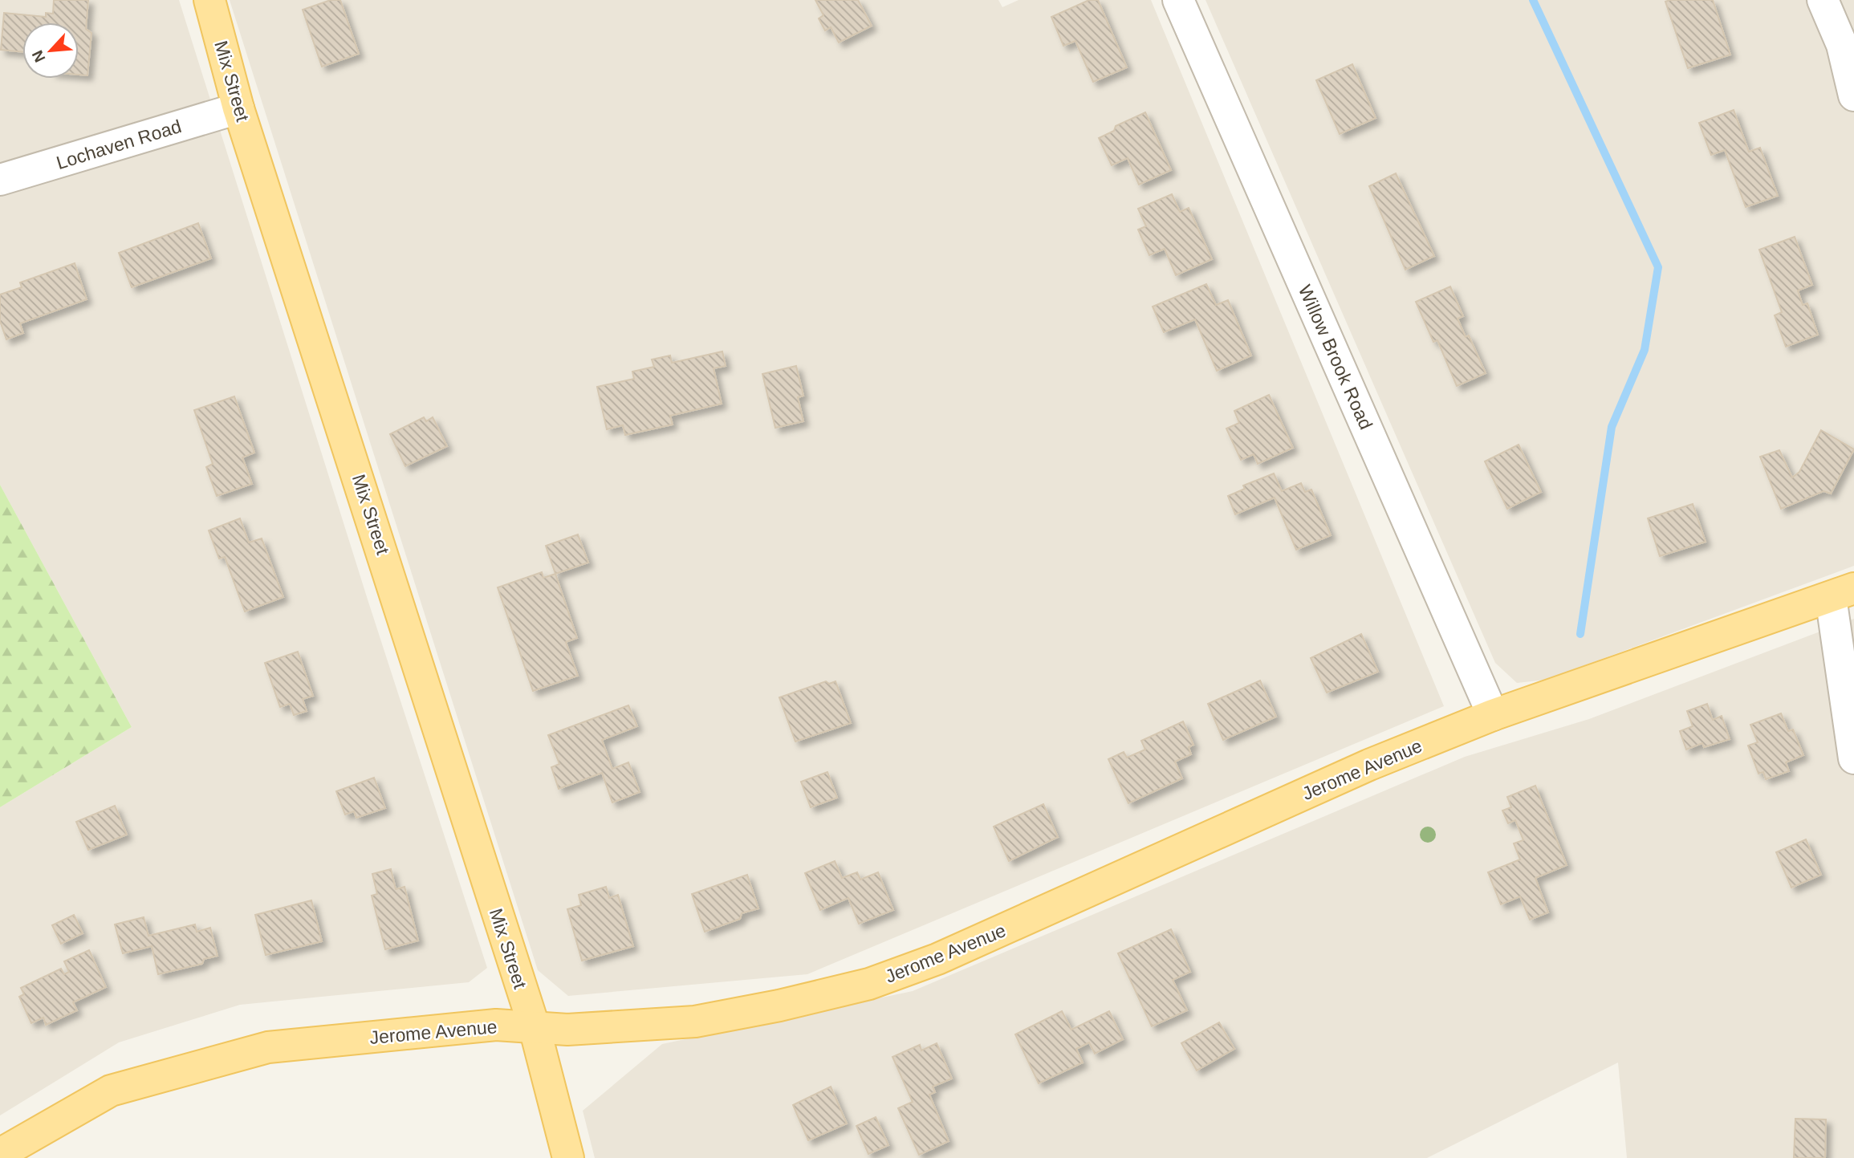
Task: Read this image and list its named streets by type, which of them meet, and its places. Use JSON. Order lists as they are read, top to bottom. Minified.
{"streets":{"main road":["Mix Street","Jerome Avenue"],"street":["Lochaven Road","Willow Brook Road"]},"crossings":[["Mix Street","Lochaven Road"],["Mix Street","Jerome Avenue"],["Willow Brook Road","Jerome Avenue"]],"north":"bottom left"}
